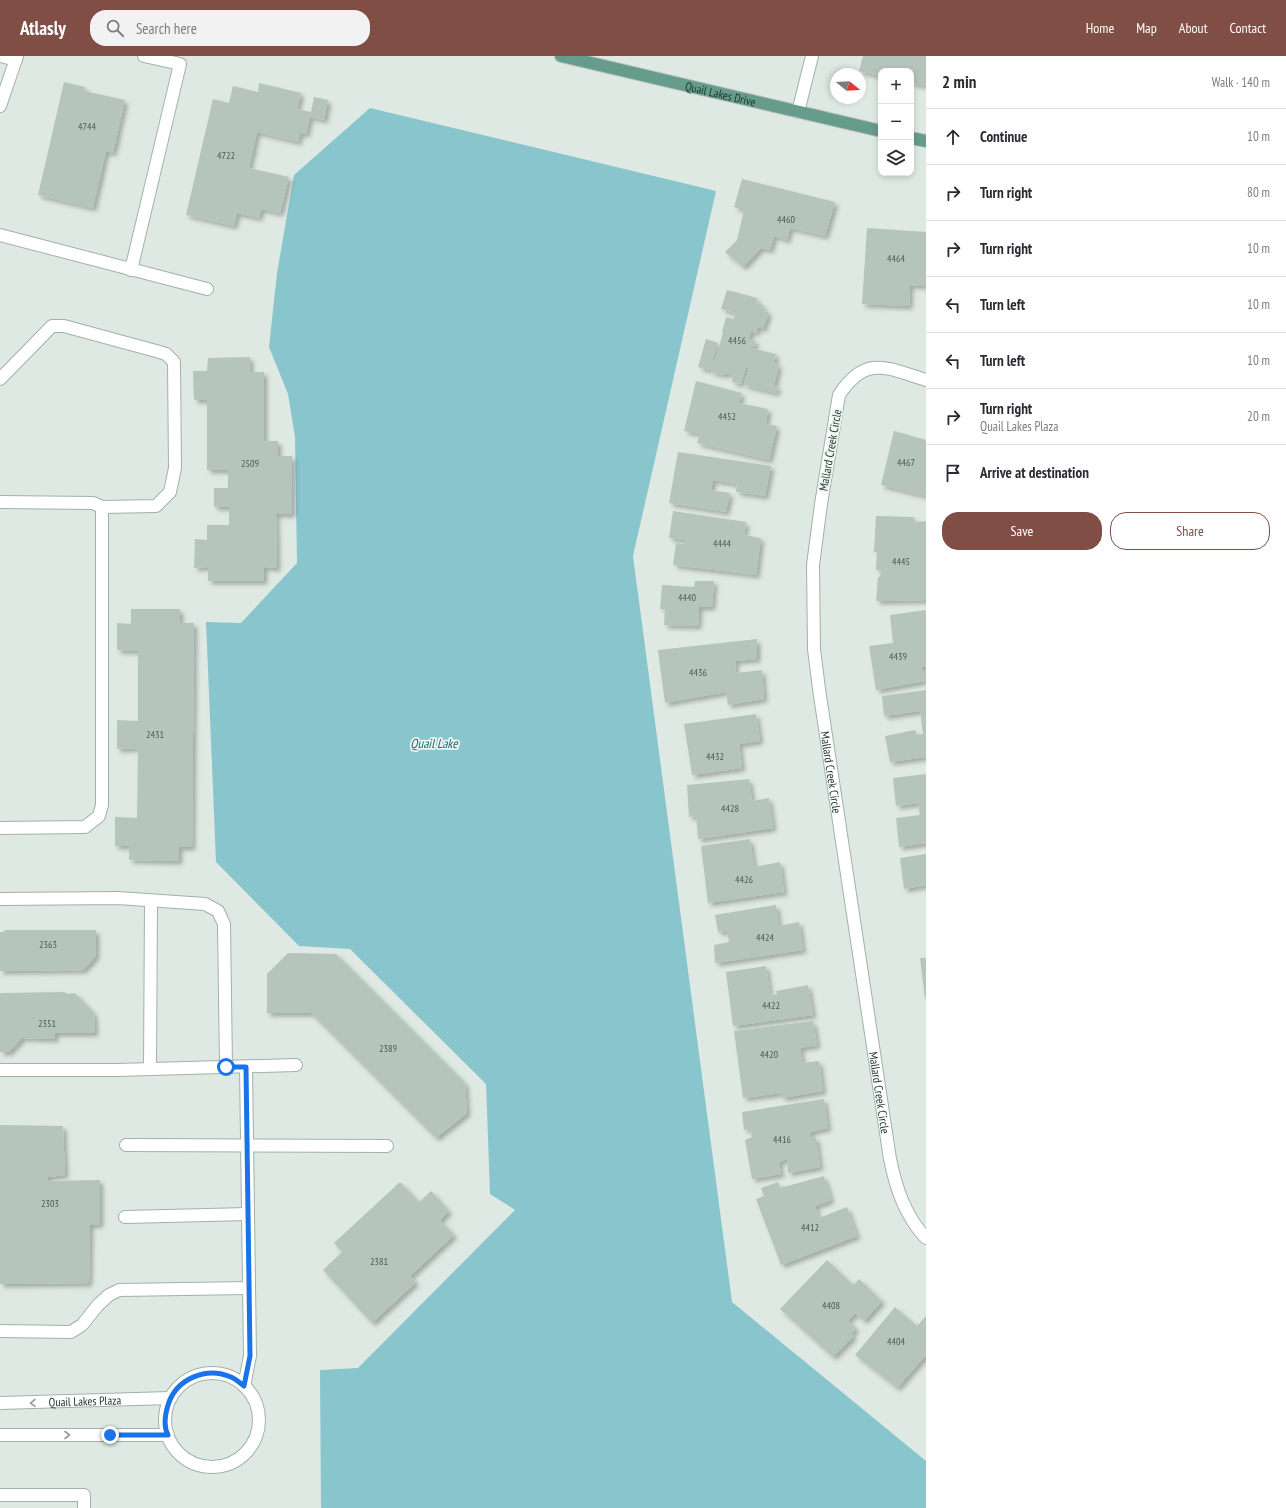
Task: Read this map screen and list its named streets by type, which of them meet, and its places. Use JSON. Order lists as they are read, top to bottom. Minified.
{"streets":{"main road":["Quail Lakes Drive"],"street":["Mallard Creek Circle","Quail Lakes Plaza"]},"water":["Quail Lake"],"house_numbers":["4744","4722","4460","4464","4456","4452","4467","2509","4444","4445","4440","4439","4436","2431","4432","4428","4426","4424","2363","4422","2351","2389","4420","4416","2303","4412","2381","4408","4404"],"north":"right","page":{"header":"Atlasly","search":"Search here","nav":["Home","Map","About","Contact"],"heading":["2 min","Walk · 140 m"],"map_buttons":["+","−"],"list":[["Continue","10 m"],["Turn right","80 m"],["Turn right","10 m"],["Turn left","10 m"],["Turn left","10 m"],["Turn right","Quail Lakes Plaza","20 m"],"Arrive at destination"],"buttons":["Save","Share"]}}
